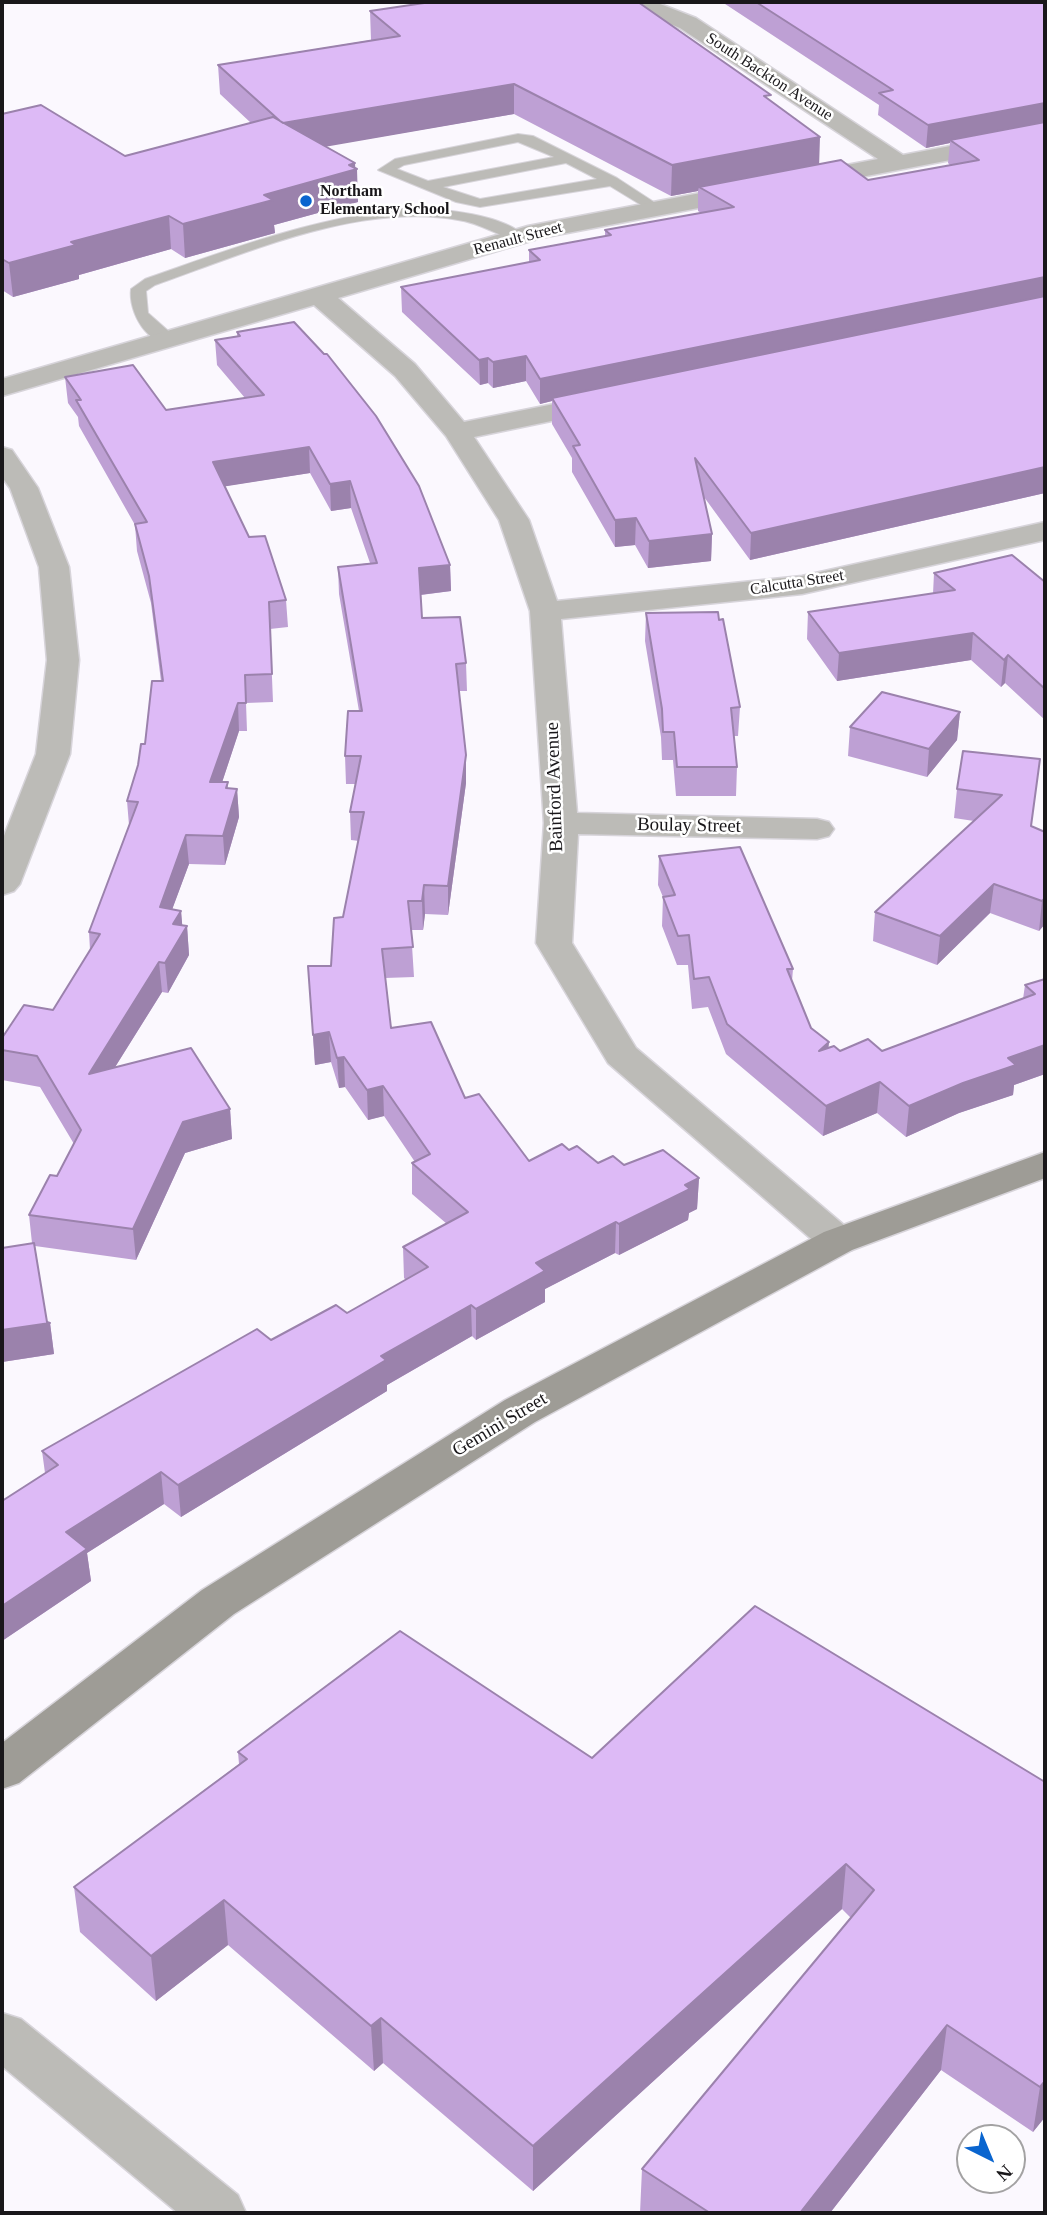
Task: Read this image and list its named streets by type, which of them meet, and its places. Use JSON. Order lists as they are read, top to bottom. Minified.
{"streets":{"street":["South Backton Avenue","Renault Street","Calcutta Street","Bainford Avenue","Boulay Street","Gemini Street"]},"crossings":[["South Backton Avenue","Renault Street"],["Renault Street","Bainford Avenue"],["Calcutta Street","Bainford Avenue"],["Bainford Avenue","Boulay Street"],["Bainford Avenue","Gemini Street"]],"places":["Northam Elementary School"],"north":"bottom right"}
